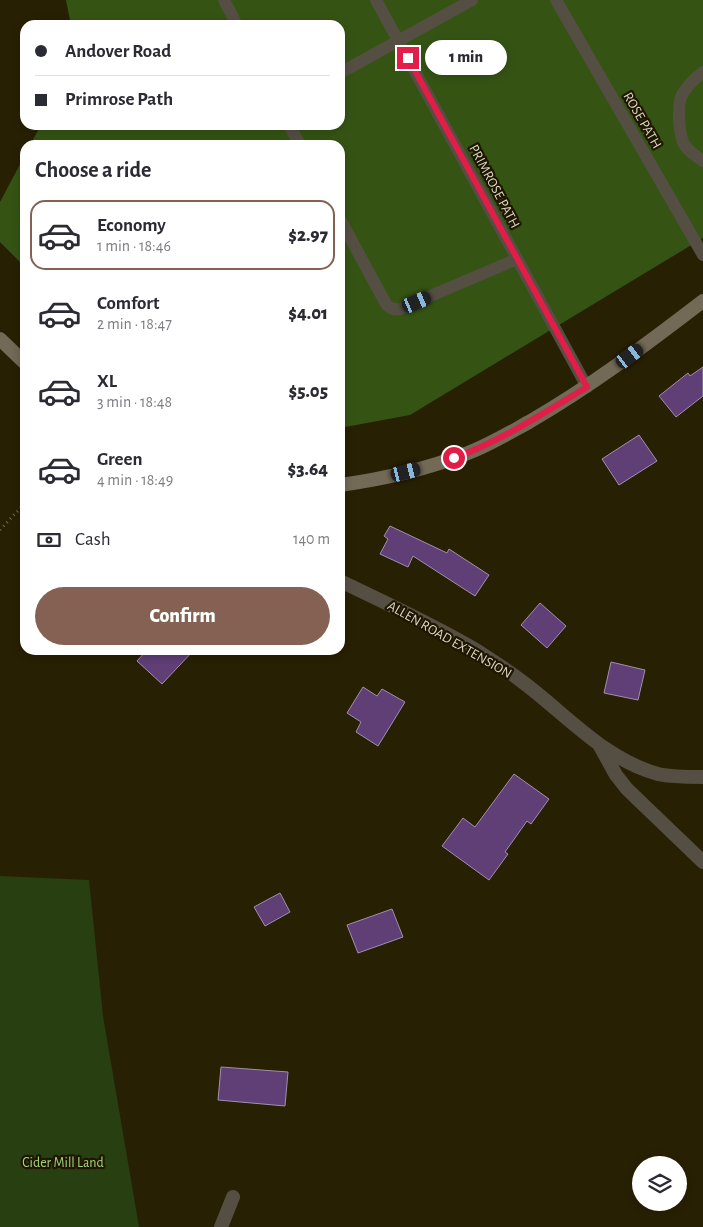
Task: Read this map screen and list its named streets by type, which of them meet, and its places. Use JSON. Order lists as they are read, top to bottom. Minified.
{"streets":{"street":["ALLEN ROAD EXTENSION"],"lane":["ROSE PATH","PRIMROSE PATH"]},"parks":["Cider Mill Land"],"page":{"banner":["Andover Road","Primrose Path"],"bubble":"1 min","heading":"Choose a ride","list":[{"name":"Economy","note":"1 min · 18:46","value":"$2.97"},{"name":"Comfort","note":"2 min · 18:47","value":"$4.01"},{"name":"XL","note":"3 min · 18:48","value":"$5.05"},{"name":"Green","note":"4 min · 18:49","value":"$3.64"}],"pay":["Cash","140 m"],"buttons":"Confirm"}}
